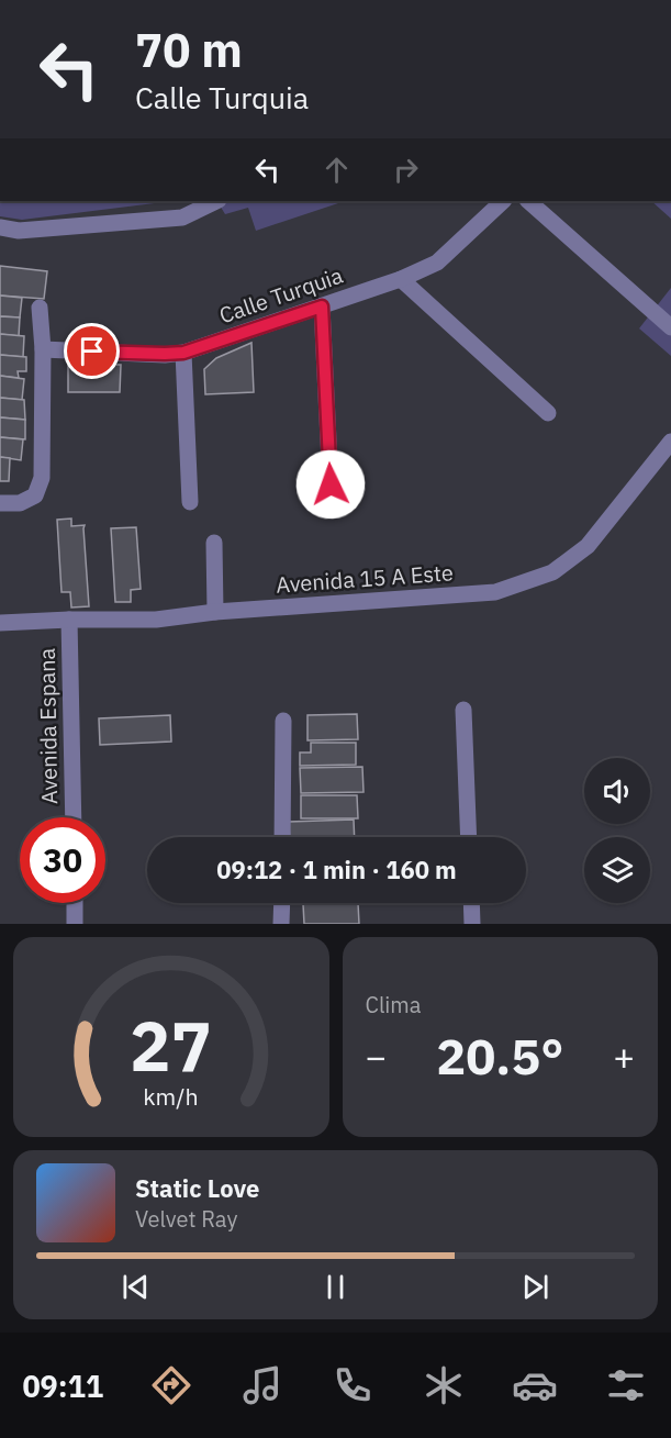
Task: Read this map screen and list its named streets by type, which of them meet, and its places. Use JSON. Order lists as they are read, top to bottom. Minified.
{"streets":{"street":["Calle Turquia","Avenida 15 A Este","Avenida Espana"]},"crossings":[["Avenida 15 A Este","Avenida Espana"]],"page":{"turn":["70 m","Calle Turquia"],"limit":"30","trip":"09:12 · 1 min · 160 m","tile":"Clima","heat":["−","20.5°","+"],"song":["Static Love","Velvet Ray"],"tabs":"09:11","gauge":["27","km/h"]}}
